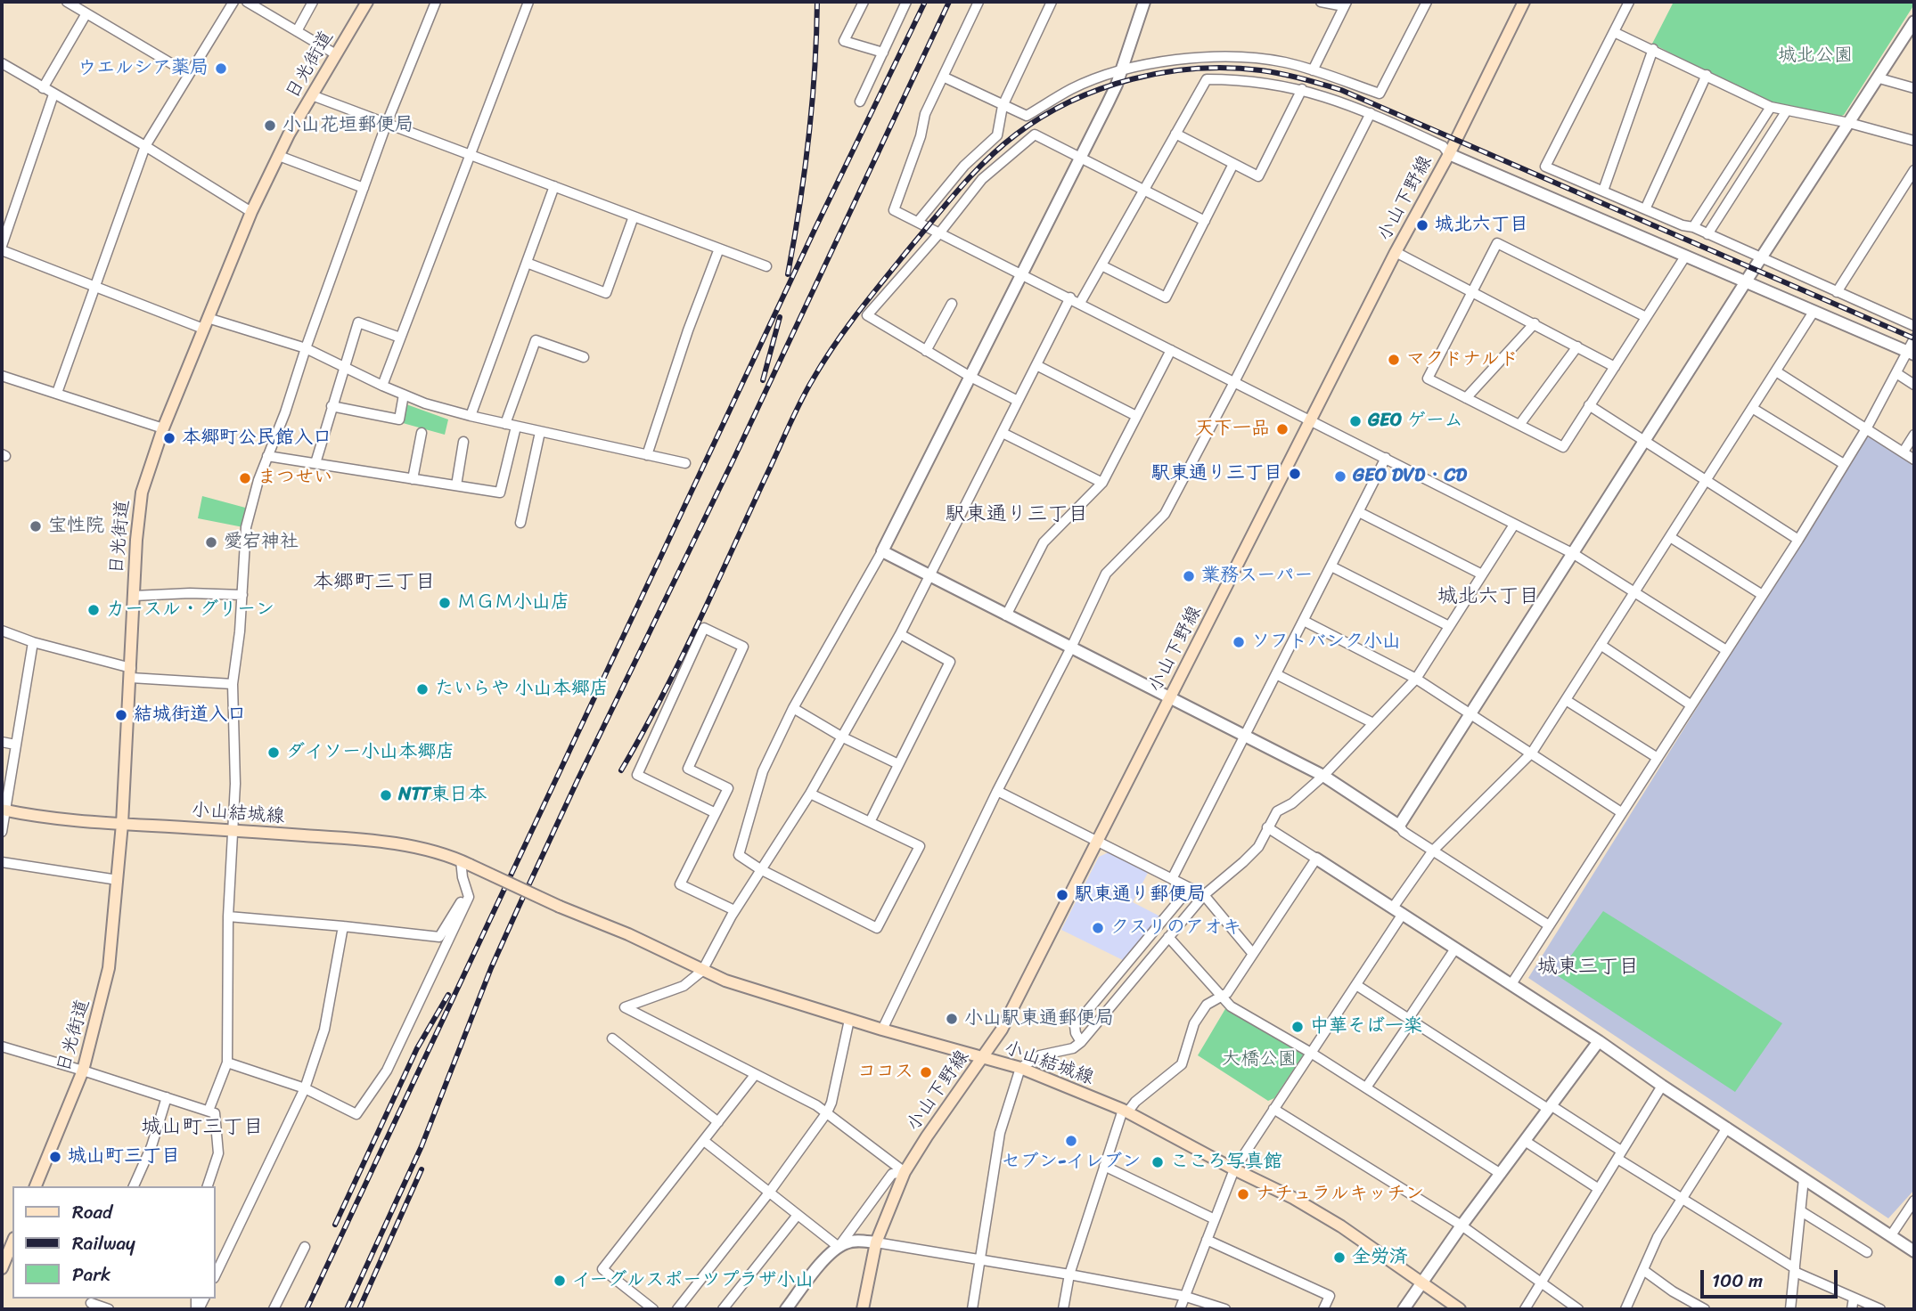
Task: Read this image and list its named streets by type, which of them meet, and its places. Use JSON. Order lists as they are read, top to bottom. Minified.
{"streets":{"main road":["日光街道","小山下野線","小山結城線"]},"crossings":[["日光街道","小山結城線"],["小山下野線","小山結城線"]],"districts":["駅東通り三丁目","本郷町三丁目","城北六丁目","城東三丁目","城山町三丁目"],"parks":["城北公園","大橋公園"],"places":["ウエルシア薬局","小山花垣郵便局","城北六丁目","マクドナルド","GEO ゲーム","天下一品","本郷町公民館入口","駅東通り三丁目","GEO DVD・CD","まつせい","宝性院","愛宕神社","業務スーパー","ＭＧＭ小山店","カースル・グリーン","ソフトバンク小山","たいらや 小山本郷店","結城街道入口","ダイソー小山本郷店","NTT東日本","駅東通り郵便局","クスリのアオキ","小山駅東通郵便局","中華そば一楽","ココス","セブン-イレブン","城山町三丁目","こころ写真館","ナチュラルキッチン","全労済","イーグルスポーツプラザ小山"],"legend":["Road","Railway","Park"],"scale_bar":"100 m"}
